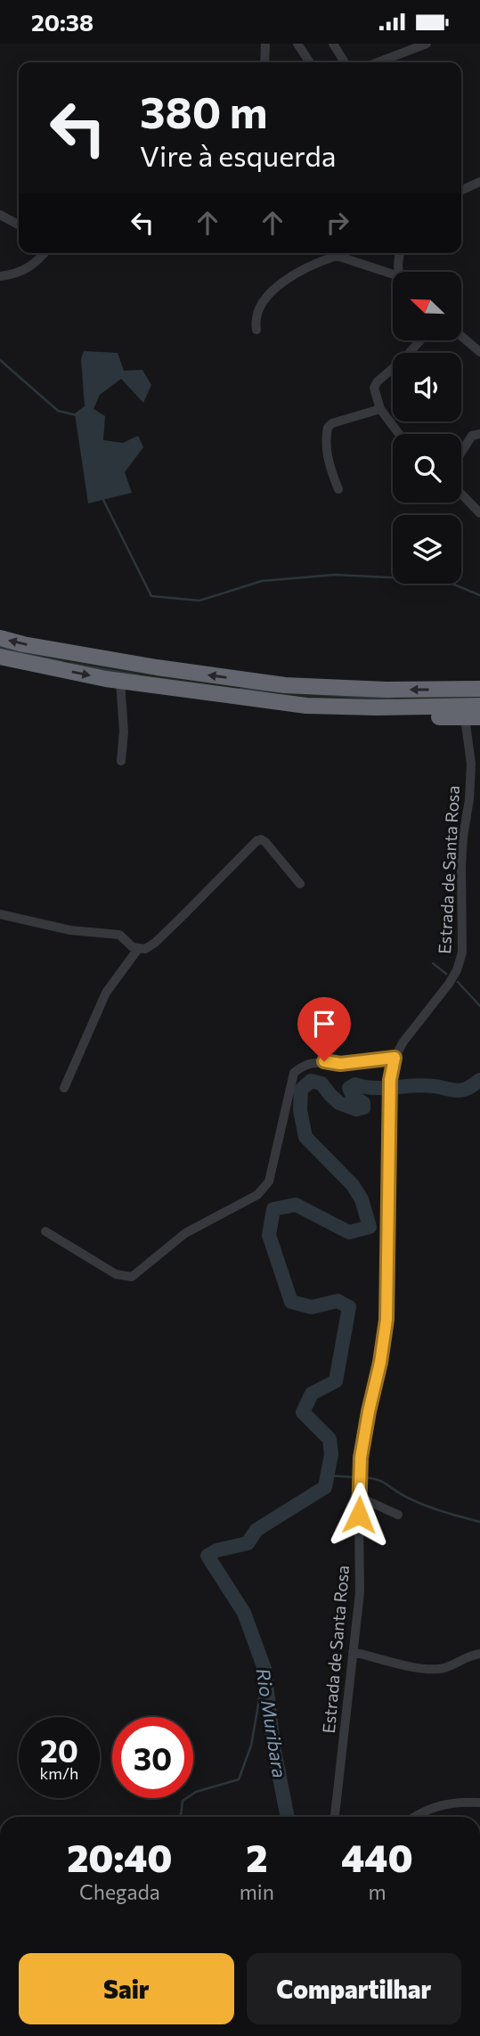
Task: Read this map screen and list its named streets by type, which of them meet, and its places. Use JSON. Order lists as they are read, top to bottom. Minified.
{"streets":{"street":["Estrada de Santa Rosa"]},"water":["Rio Muribara"],"north":"top left","page":{"status":"20:38","turn":["380 m","Vire à esquerda"],"speed":"20 km/h","limit":"30","eta":["20:40","Chegada","2","min","440","m"],"buttons":["Sair","Compartilhar"]}}
